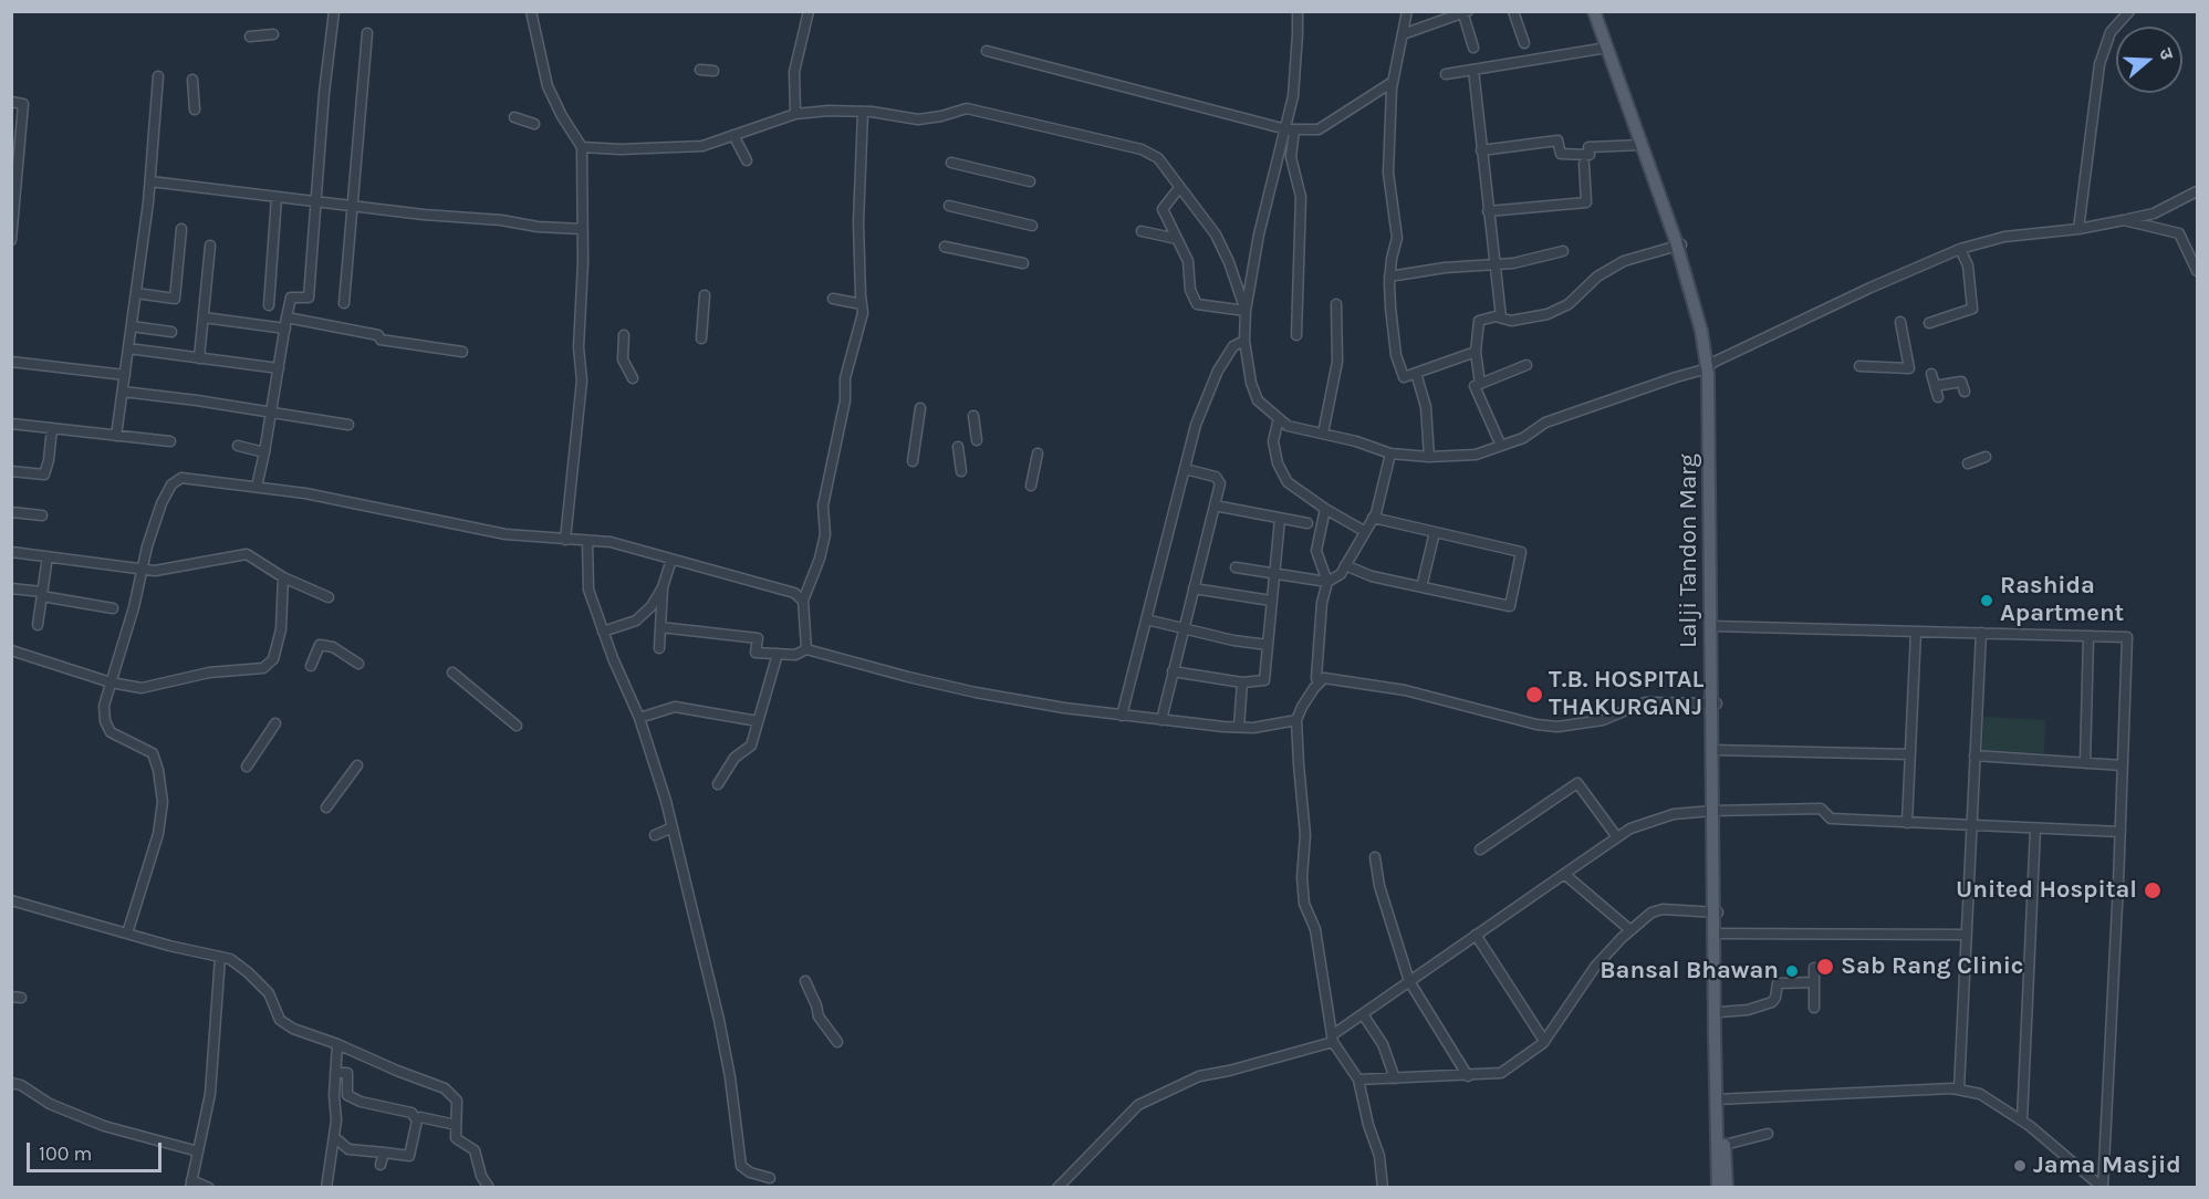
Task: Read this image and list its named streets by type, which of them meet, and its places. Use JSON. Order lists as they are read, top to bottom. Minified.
{"streets":{"main road":["Lalji Tandon Marg"]},"places":["Rashida Apartment","T.B. HOSPITAL THAKURGANJ","United Hospital","Sab Rang Clinic","Bansal Bhawan","Jama Masjid"],"scale_bar":"100 m","north":"right"}
